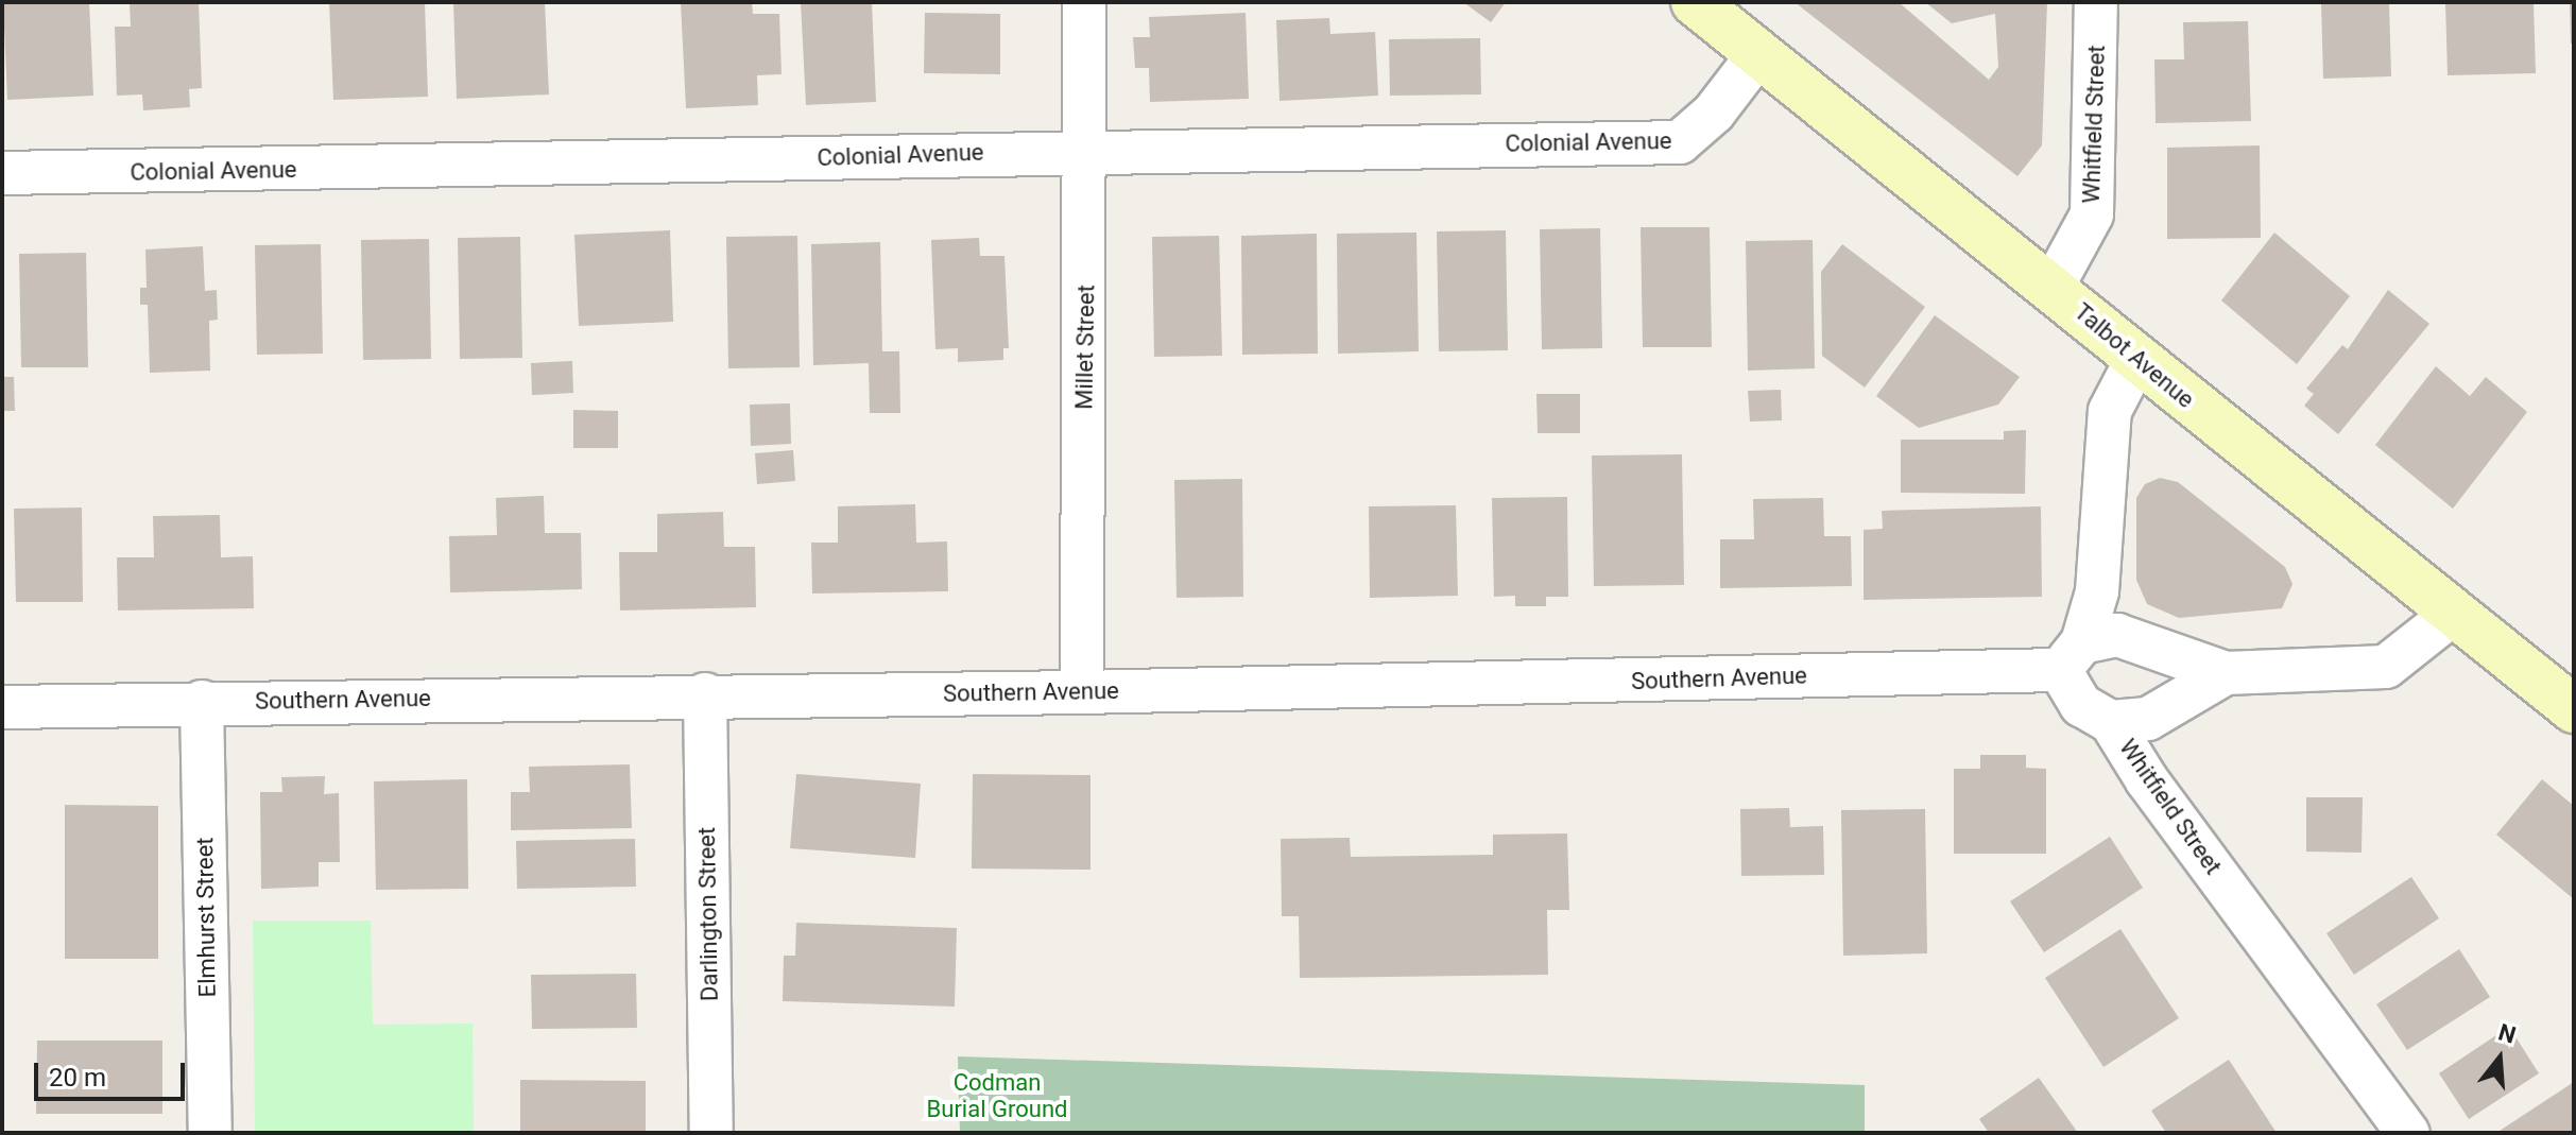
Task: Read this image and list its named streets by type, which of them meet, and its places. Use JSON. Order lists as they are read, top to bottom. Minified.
{"streets":{"main road":["Talbot Avenue"],"street":["Whitfield Street","Colonial Avenue","Millet Street","Southern Avenue","Darlington Street","Elmhurst Street"]},"crossings":[["Whitfield Street","Talbot Avenue"],["Whitfield Street","Southern Avenue"],["Colonial Avenue","Millet Street"],["Colonial Avenue","Talbot Avenue"],["Millet Street","Southern Avenue"],["Talbot Avenue","Southern Avenue"],["Southern Avenue","Darlington Street"],["Southern Avenue","Elmhurst Street"]],"parks":["Codman Burial Ground"],"scale_bar":"20 m","north":"top"}
